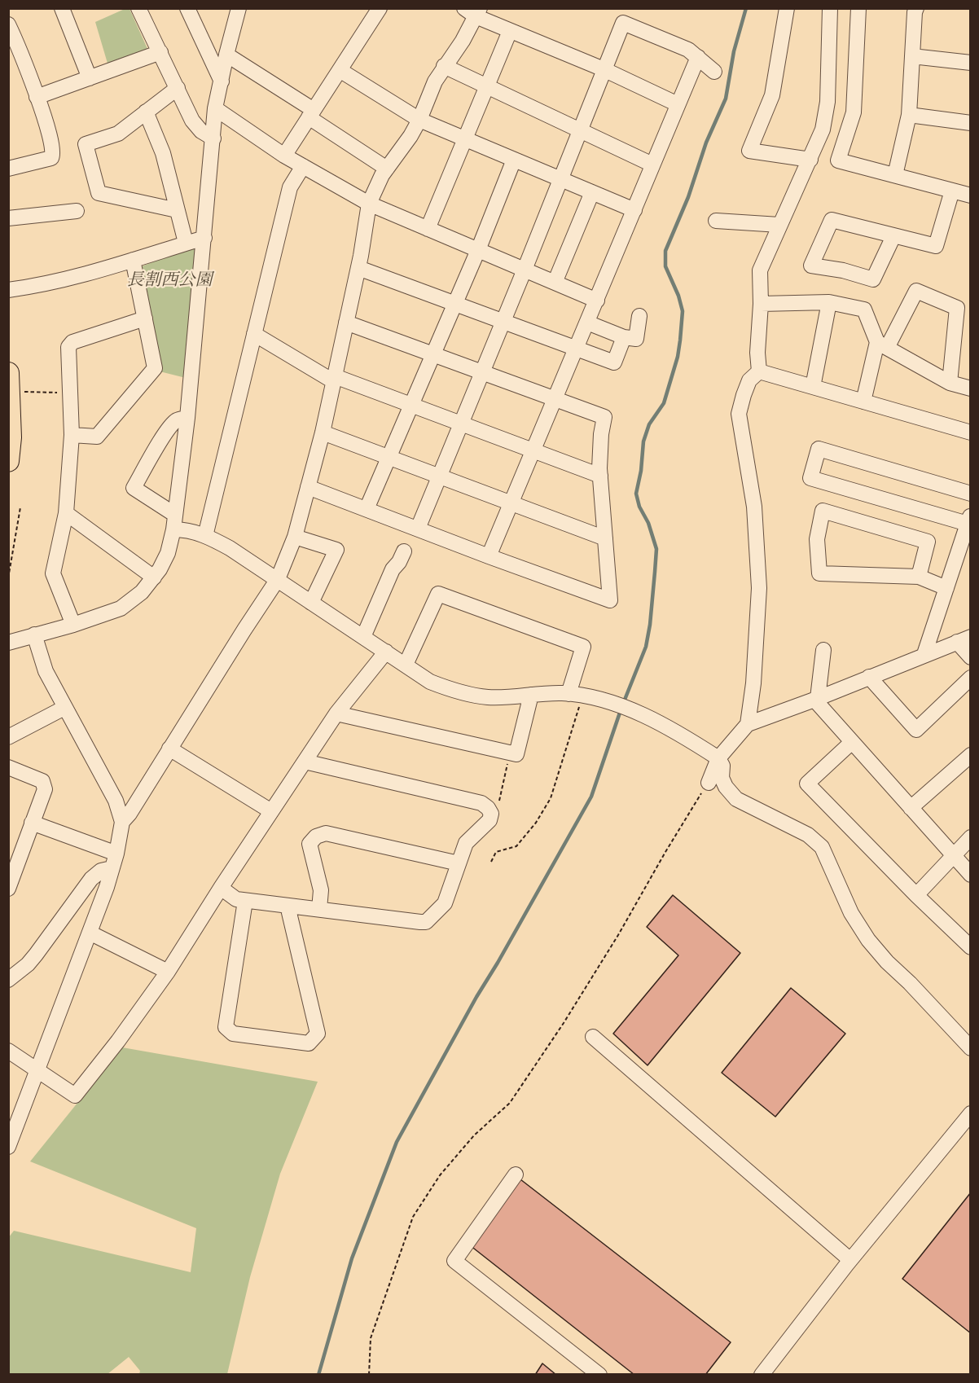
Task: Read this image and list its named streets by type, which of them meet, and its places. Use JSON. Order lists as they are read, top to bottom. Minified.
{"parks":["長割西公園"]}
